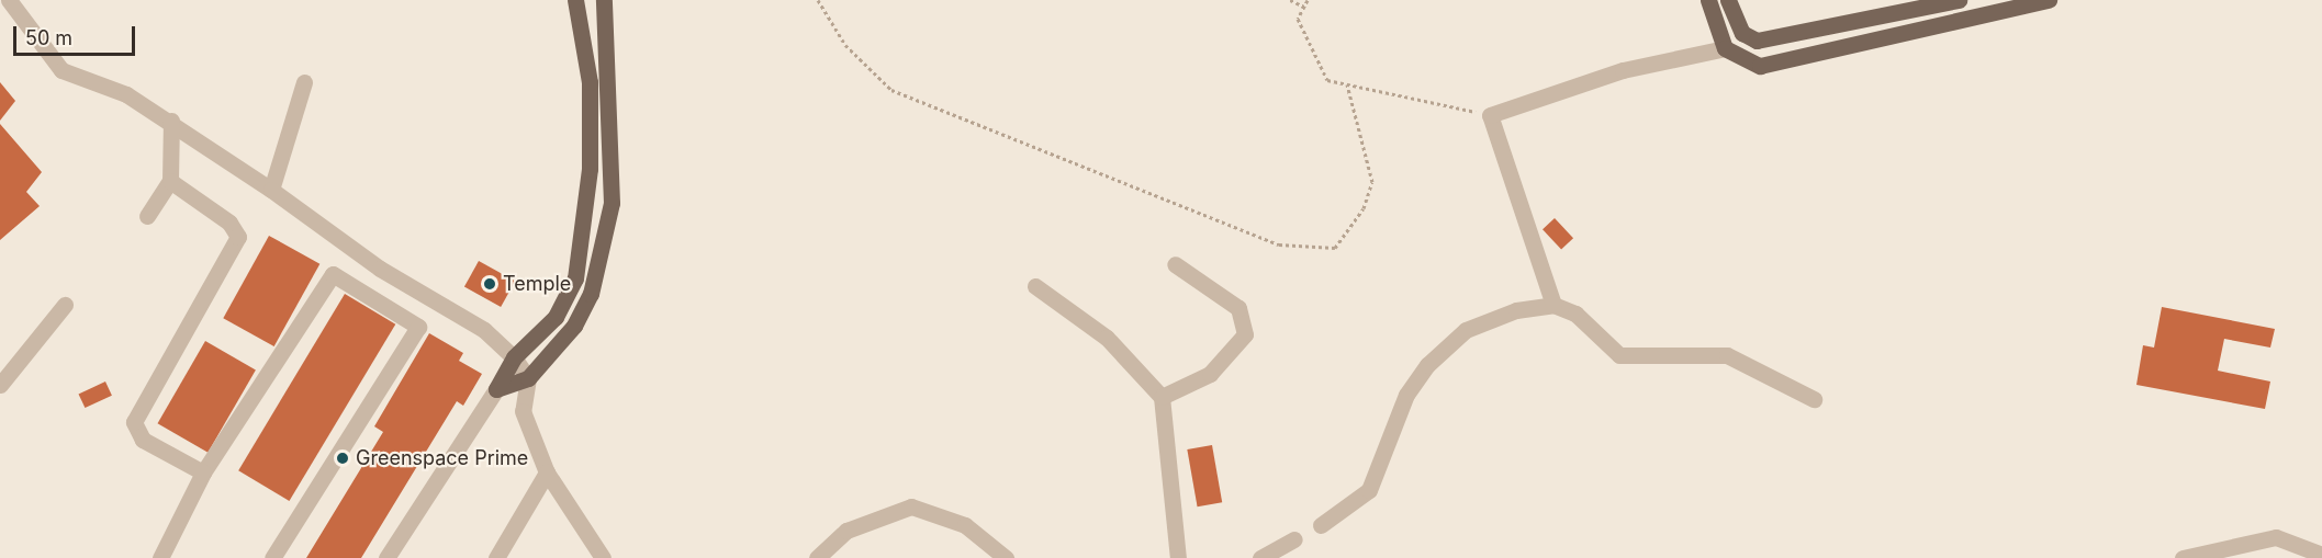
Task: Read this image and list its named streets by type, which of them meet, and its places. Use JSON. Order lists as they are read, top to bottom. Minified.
{"places":["Temple","Greenspace Prime"],"scale_bar":"50 m"}
